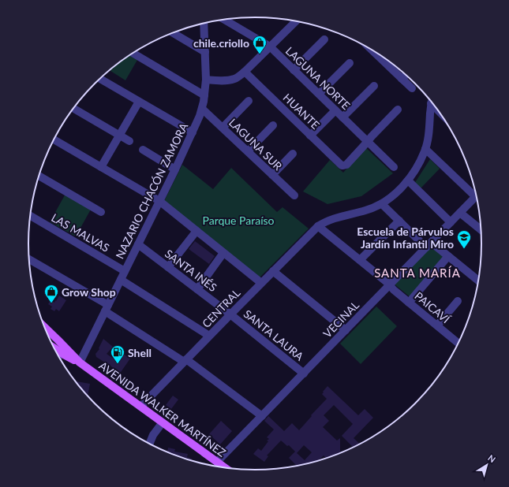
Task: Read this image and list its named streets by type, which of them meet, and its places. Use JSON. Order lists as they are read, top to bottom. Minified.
{"streets":{"main road":["AVENIDA WALKER MARTÍNEZ"],"street":["LAGUNA NORTE","HUANTE","LAGUNA SUR","NAZARIO CHACÓN ZAMORA","LAS MALVAS","SANTA INÉS","PAICAVÍ","CENTRAL","VECINAL","SANTA LAURA"]},"crossings":[["LAGUNA NORTE","HUANTE"],["LAGUNA SUR","NAZARIO CHACÓN ZAMORA"],["NAZARIO CHACÓN ZAMORA","LAS MALVAS"],["NAZARIO CHACÓN ZAMORA","SANTA INÉS"],["NAZARIO CHACÓN ZAMORA","AVENIDA WALKER MARTÍNEZ"],["SANTA INÉS","CENTRAL"],["SANTA INÉS","SANTA LAURA"],["PAICAVÍ","CENTRAL"],["PAICAVÍ","VECINAL"],["CENTRAL","SANTA LAURA"],["CENTRAL","AVENIDA WALKER MARTÍNEZ"],["VECINAL","SANTA LAURA"],["VECINAL","AVENIDA WALKER MARTÍNEZ"]],"districts":["SANTA MARÍA"],"parks":["Parque Paraíso"],"places":{"shop":["chile.criollo","Grow Shop"],"school or university":["Escuela de Párvulos Jardín Infantil Miro"],"fuel station":["Shell"]},"north":"top right"}
